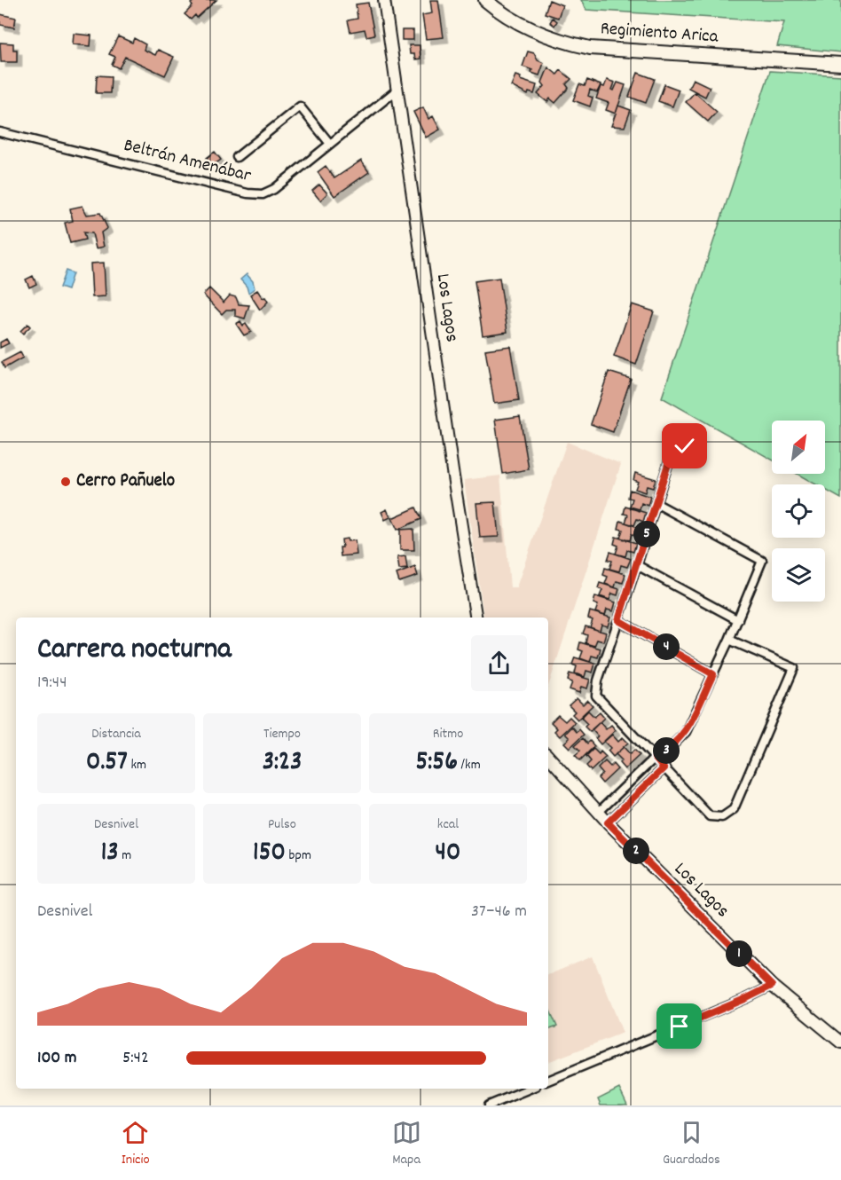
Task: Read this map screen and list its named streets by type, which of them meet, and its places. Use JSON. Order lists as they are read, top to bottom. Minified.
{"streets":{"main road":["Regimiento Arica","Los Lagos"],"street":["Beltrán Amenábar"]},"crossings":[["Beltrán Amenábar","Los Lagos"]],"places":["Cerro Pañuelo"],"north":"top right","page":{"pins":["5","4","3","2","1"],"heading":["Carrera nocturna","19:44"],"stats":[["Distancia","0.57 km"],["Tiempo","3:23"],["Ritmo","5:56 /km"],["Desnivel","13 m"],["Pulso","150 bpm"],["kcal","40"]],"chart":["Desnivel","37–46 m"],"list":[{"name":"100 m","note":"5:42"}],"tabs":["Inicio","Mapa","Guardados"]}}
